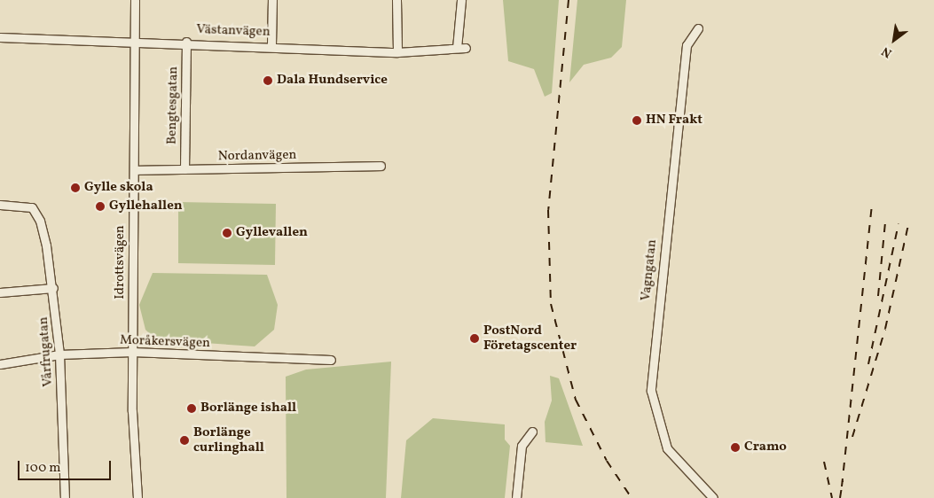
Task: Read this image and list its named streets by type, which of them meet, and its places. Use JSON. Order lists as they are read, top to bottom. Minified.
{"streets":{"street":["Västanvägen","Bengtesgatan","Nordanvägen","Idrottsvägen","Vagngatan","Moråkersvägen","Vårfrugatan"]},"crossings":[["Västanvägen","Bengtesgatan"],["Västanvägen","Idrottsvägen"],["Bengtesgatan","Nordanvägen"],["Nordanvägen","Idrottsvägen"],["Idrottsvägen","Moråkersvägen"],["Moråkersvägen","Vårfrugatan"]],"places":["Dala Hundservice","HN Frakt","Gylle skola","Gyllehallen","Gyllevallen","PostNord Företagscenter","Borlänge ishall","Borlänge curlinghall","Cramo"],"scale_bar":"100 m","north":"bottom left"}
